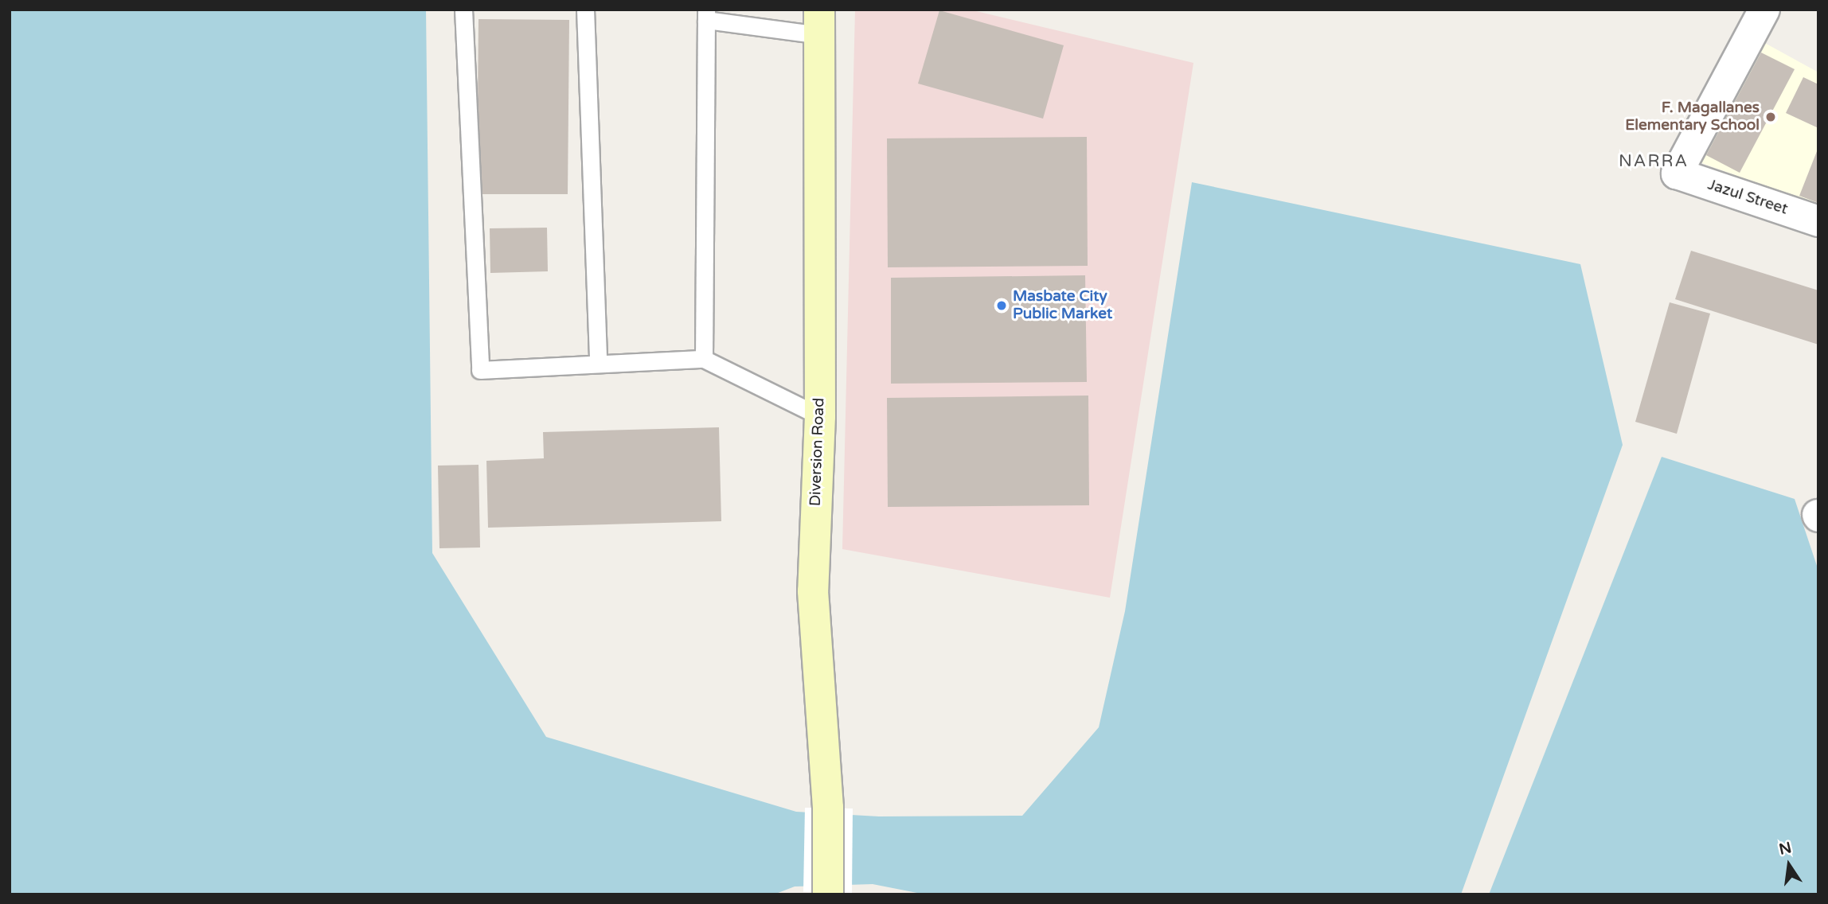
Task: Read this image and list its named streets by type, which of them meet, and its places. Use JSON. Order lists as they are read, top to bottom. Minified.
{"streets":{"street":["Jazul Street","Diversion Road"]},"districts":["NARRA"],"places":["F. Magallanes Elementary School","Masbate City Public Market"],"north":"top"}
